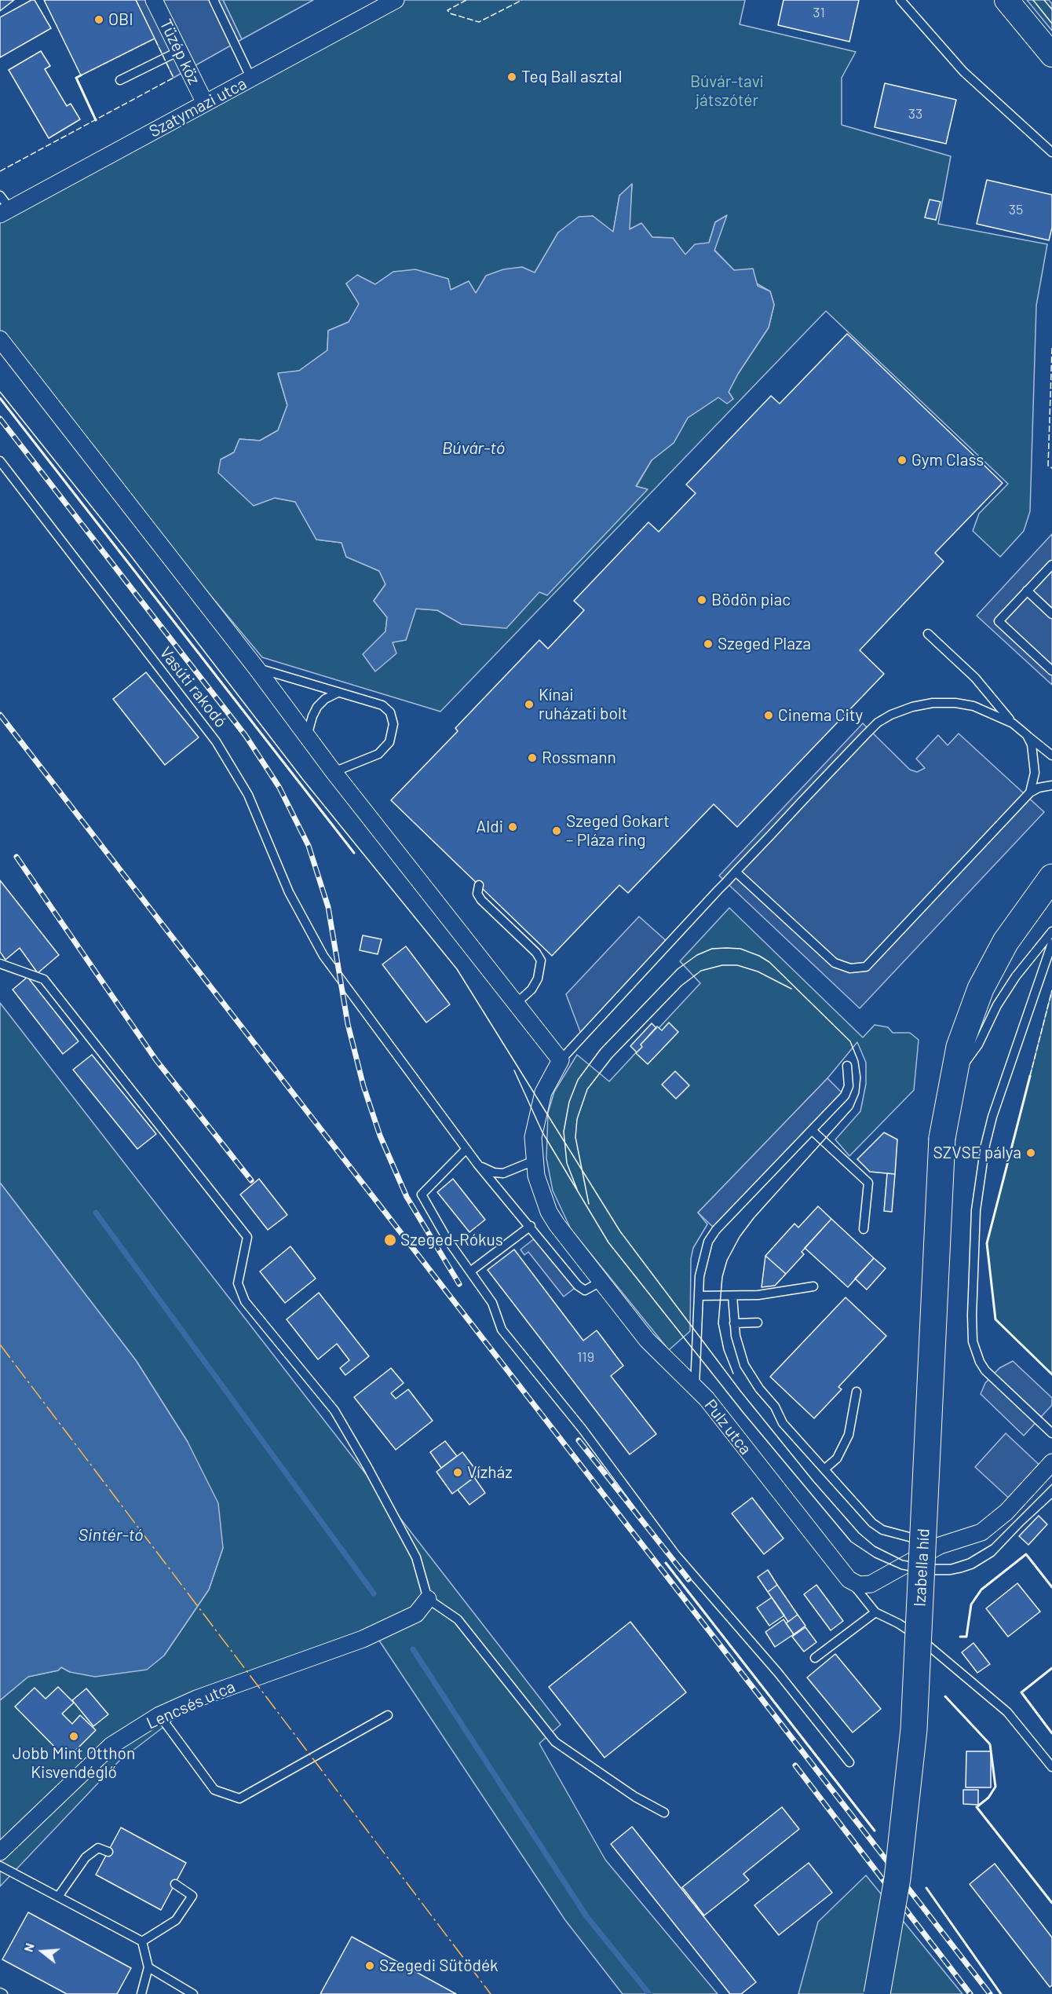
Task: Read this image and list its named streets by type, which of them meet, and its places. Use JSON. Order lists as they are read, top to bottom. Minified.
{"streets":{"main road":["Izabella híd"],"street":["Tüzép köz","Szatymazi utca","Pulz utca","Lencsés utca"],"lane":["Vasúti rakodó"]},"crossings":[["Tüzép köz","Szatymazi utca"],["Vasúti rakodó","Pulz utca"]],"water":["Búvár-tó","Sintér-tó"],"parks":["Búvár-tavi játszótér"],"places":["OBI","Teq Ball asztal","Gym Class","Bödön piac","Szeged Plaza","Kínai ruházati bolt","Cinema City","Rossmann","Aldi","Szeged Gokart – Pláza ring","SZVSE pálya","Szeged-Rókus","Vízház","Jobb Mint Otthon Kisvendéglő","Szegedi Sütödék"],"house_numbers":["31","33","35","119"],"north":"left"}
